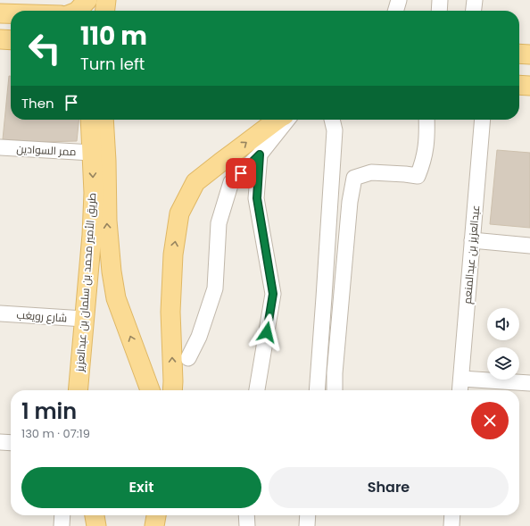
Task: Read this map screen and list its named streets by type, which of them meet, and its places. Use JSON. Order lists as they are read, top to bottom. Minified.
{"streets":{"main road":["طريق الأمير محمد بن سلمان بن عبدالعزيز"],"street":["ممر السوادين","عبدالعزيز بن عبدالمنعم","شارع رويغب"]},"crossings":[["ممر السوادين","طريق الأمير محمد بن سلمان بن عبدالعزيز"],["طريق الأمير محمد بن سلمان بن عبدالعزيز","شارع رويغب"]],"page":{"turn":["110 m","Turn left"],"then":"Then","heading":["1 min","130 m · 07:19"],"buttons":["Exit","Share"]}}
